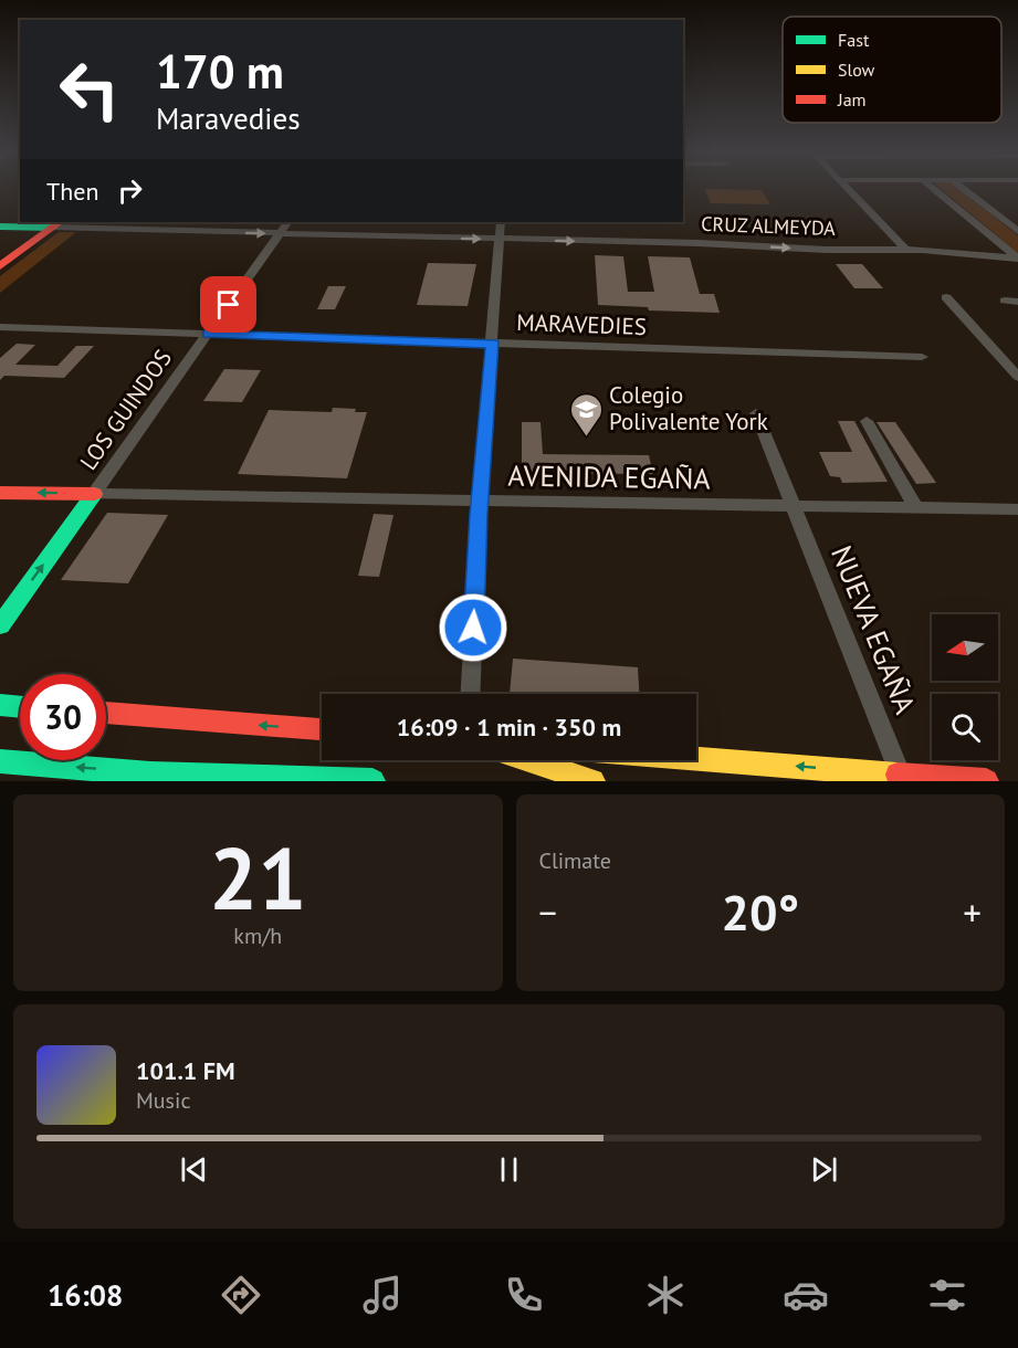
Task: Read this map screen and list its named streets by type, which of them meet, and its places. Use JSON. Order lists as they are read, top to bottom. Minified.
{"streets":{"main road":["CRUZ ALMEYDA","LOS GUINDOS","AVENIDA EGAÑA"],"street":["MARAVEDIES","NUEVA EGAÑA"]},"crossings":[["CRUZ ALMEYDA","LOS GUINDOS"],["MARAVEDIES","LOS GUINDOS"],["LOS GUINDOS","AVENIDA EGAÑA"],["AVENIDA EGAÑA","NUEVA EGAÑA"]],"one_way":["CRUZ ALMEYDA"],"places":{"school or university":["Colegio Polivalente York"]},"legend":["Fast","Slow","Jam"],"north":"left","page":{"turn":["170 m","Maravedies"],"then":"Then","limit":"30","trip":"16:09 · 1 min · 350 m","tile":[["21","km/h"],"Climate"],"heat":["−","20°","+"],"song":["101.1 FM","Music"],"tabs":"16:08"}}
